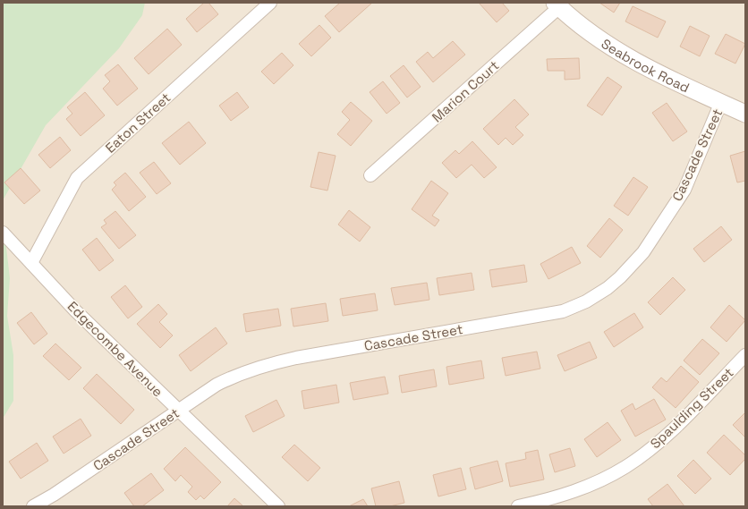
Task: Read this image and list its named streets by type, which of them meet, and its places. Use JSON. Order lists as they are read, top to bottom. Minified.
{"streets":{"street":["Seabrook Road","Marion Court","Eaton Street","Cascade Street","Edgecombe Avenue","Spaulding Street"]},"crossings":[["Seabrook Road","Marion Court"],["Seabrook Road","Cascade Street"],["Eaton Street","Edgecombe Avenue"],["Cascade Street","Edgecombe Avenue"]]}
